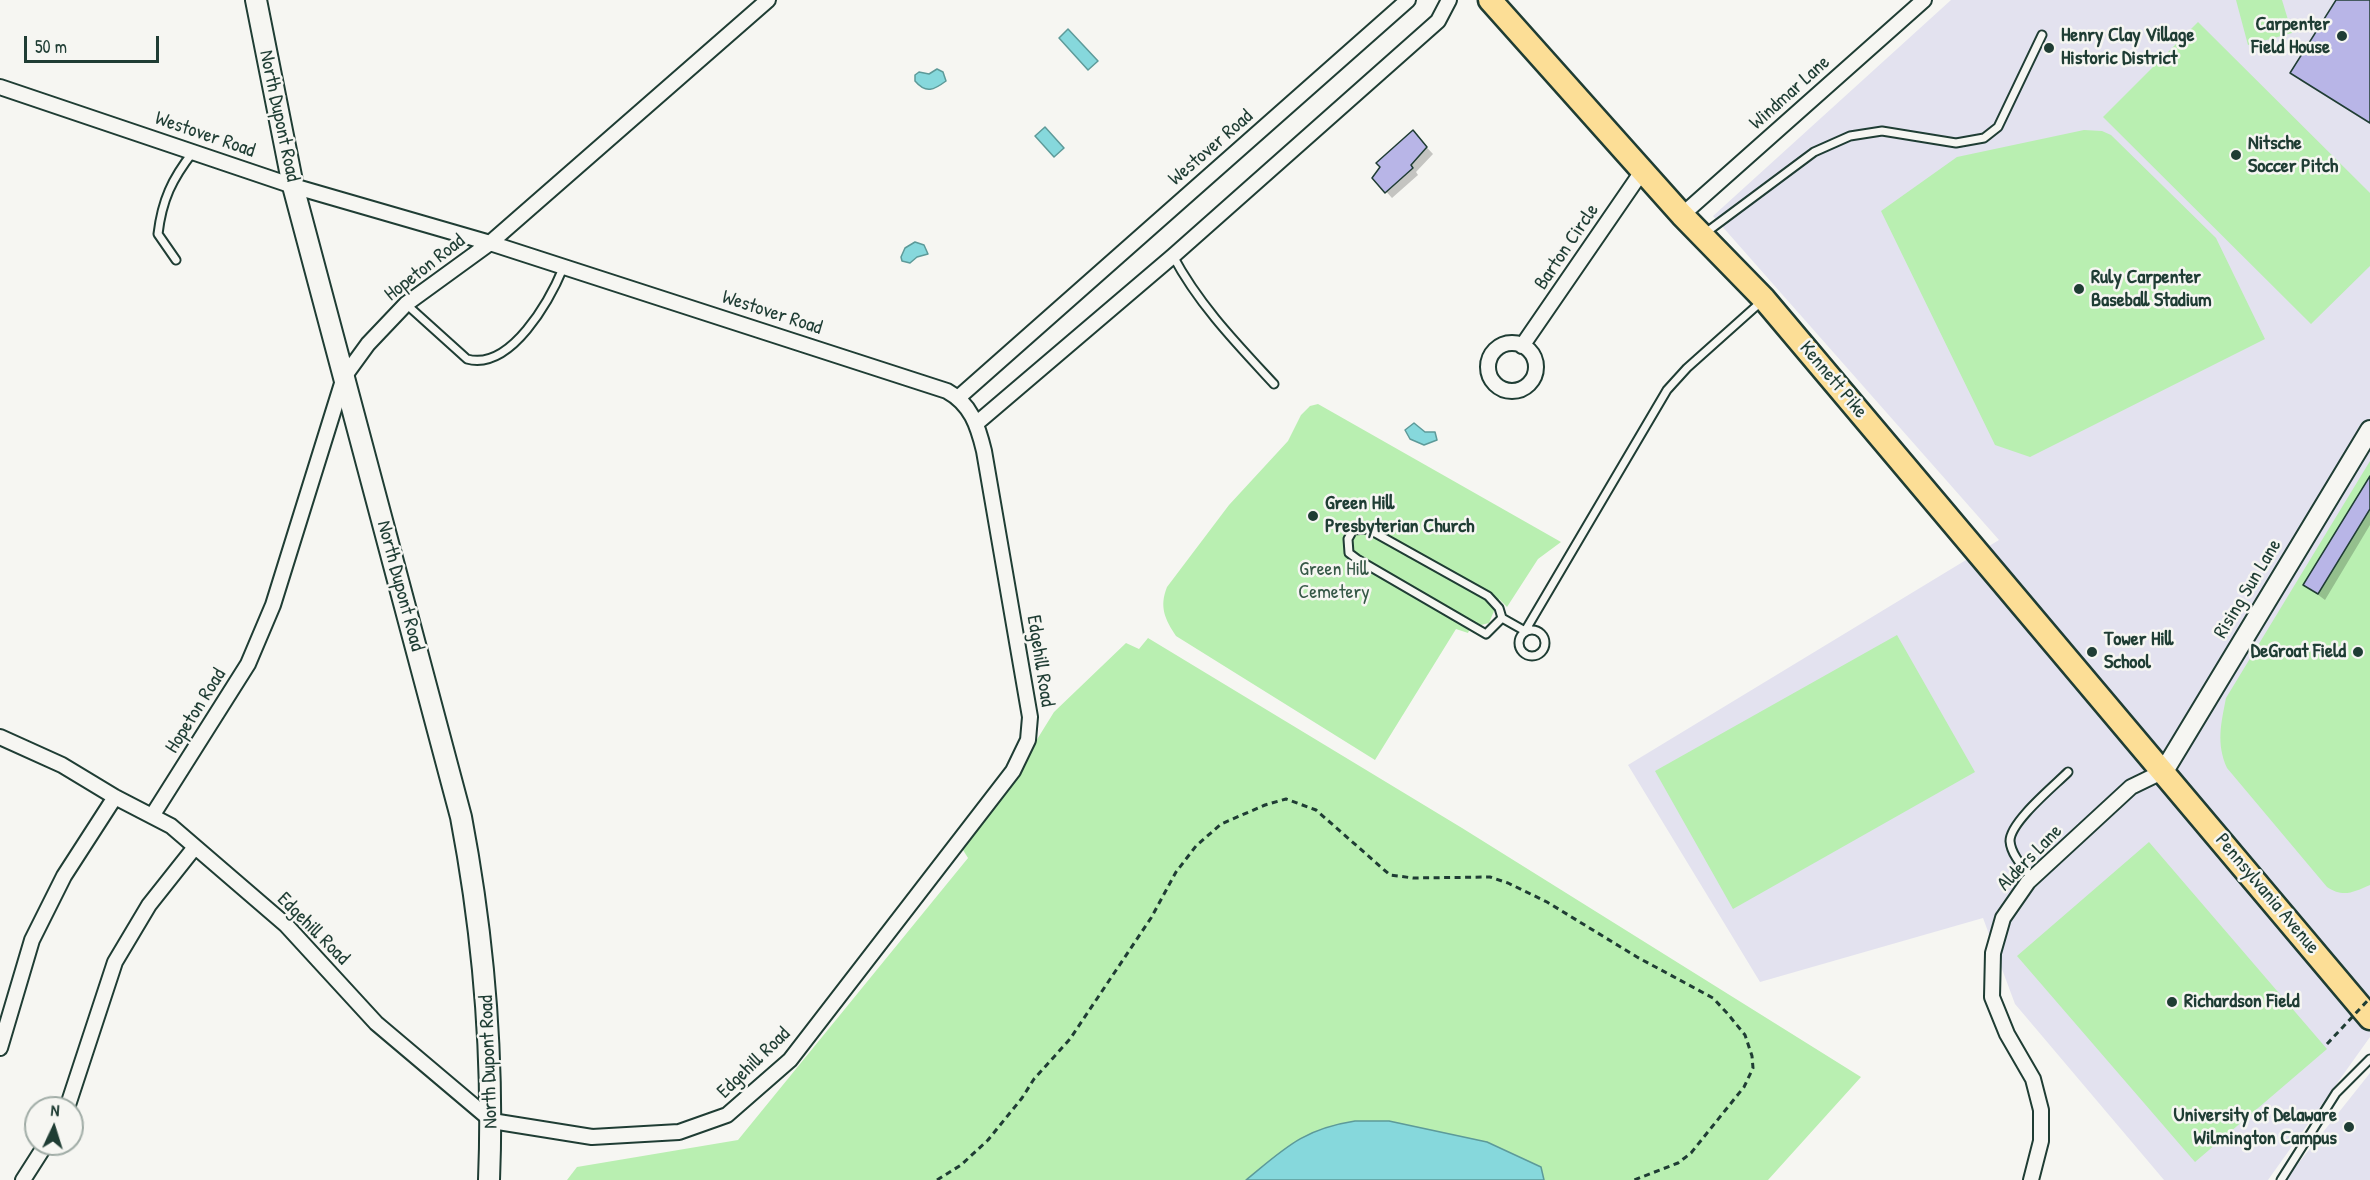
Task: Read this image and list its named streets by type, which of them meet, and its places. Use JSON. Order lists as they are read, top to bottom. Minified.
{"streets":{"main road":["North Dupont Road","Kennett Pike","Pennsylvania Avenue"],"street":["Windmar Lane","Westover Road","Barton Circle","Hopeton Road","Rising Sun Lane","Edgehill Road","Alders Lane"]},"crossings":[["Windmar Lane","Kennett Pike"],["North Dupont Road","Westover Road"],["North Dupont Road","Hopeton Road"],["North Dupont Road","Edgehill Road"],["Westover Road","Hopeton Road"],["Westover Road","Edgehill Road"],["Barton Circle","Kennett Pike"],["Hopeton Road","Edgehill Road"],["Kennett Pike","Rising Sun Lane"],["Kennett Pike","Alders Lane"],["Kennett Pike","Pennsylvania Avenue"],["Rising Sun Lane","Alders Lane"],["Rising Sun Lane","Pennsylvania Avenue"],["Alders Lane","Pennsylvania Avenue"]],"parks":["Green Hill Cemetery"],"places":["Carpenter Field House","Henry Clay Village Historic District","Nitsche Soccer Pitch","Ruly Carpenter Baseball Stadium","Green Hill Presbyterian Church","Tower Hill School","DeGroat Field","Richardson Field","University of Delaware Wilmington Campus"],"scale_bar":"50 m","north":"top"}
